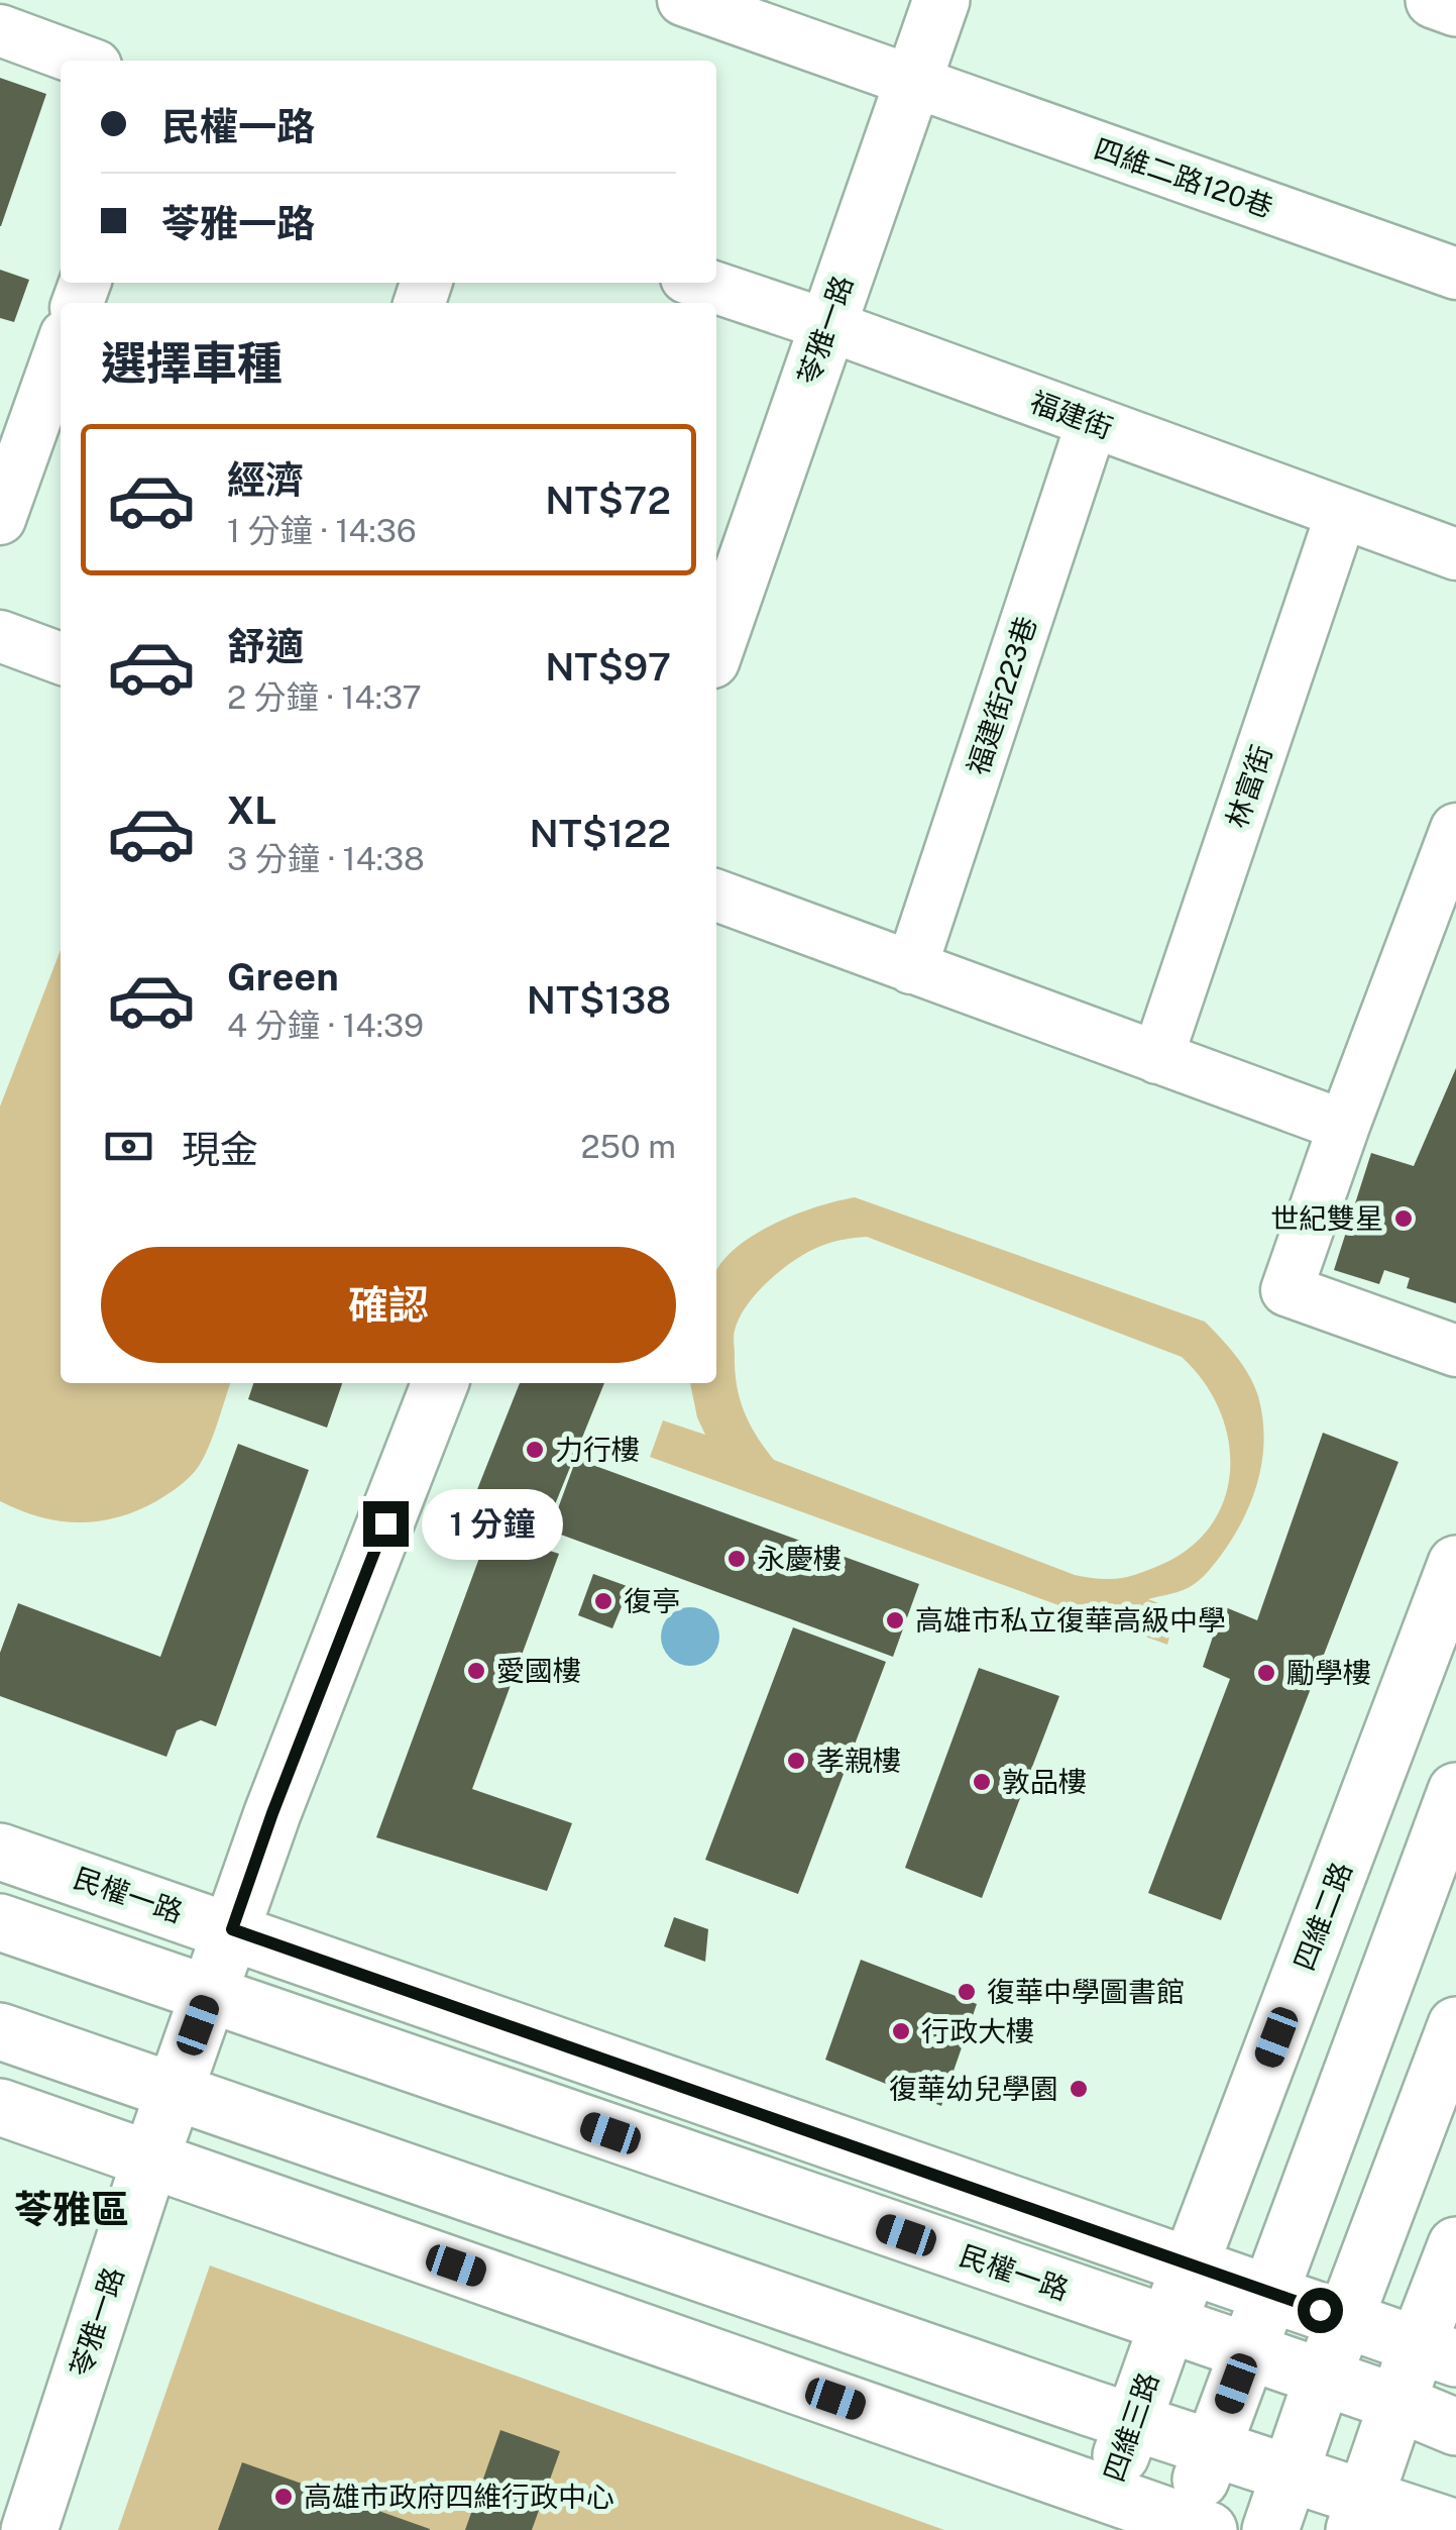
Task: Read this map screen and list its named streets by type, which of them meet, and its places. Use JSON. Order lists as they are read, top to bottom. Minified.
{"streets":{"street":["四維二路120巷","苓雅一路","福建街","福建街223巷","林富街","民權一路","四維二路","四維三路"]},"crossings":[["四維二路120巷","苓雅一路"],["苓雅一路","福建街"],["苓雅一路","民權一路"],["福建街","福建街223巷"],["福建街","林富街"],["民權一路","四維二路"],["民權一路","四維三路"],["四維二路","四維三路"]],"districts":["苓雅區"],"places":["世紀雙星","力行樓","永慶樓","復亭","高雄市私立復華高級中學","愛國樓","勵學樓","孝親樓","敦品樓","復華中學圖書館","行政大樓","復華幼兒學園","高雄市政府四維行政中心"],"page":{"banner":["民權一路","苓雅一路"],"heading":"選擇車種","list":[{"name":"經濟","note":"1 分鐘 · 14:36","value":"NT$72"},{"name":"舒適","note":"2 分鐘 · 14:37","value":"NT$97"},{"name":"XL","note":"3 分鐘 · 14:38","value":"NT$122"},{"name":"Green","note":"4 分鐘 · 14:39","value":"NT$138"}],"pay":["現金","250 m"],"buttons":"確認","bubble":"1 分鐘"}}
